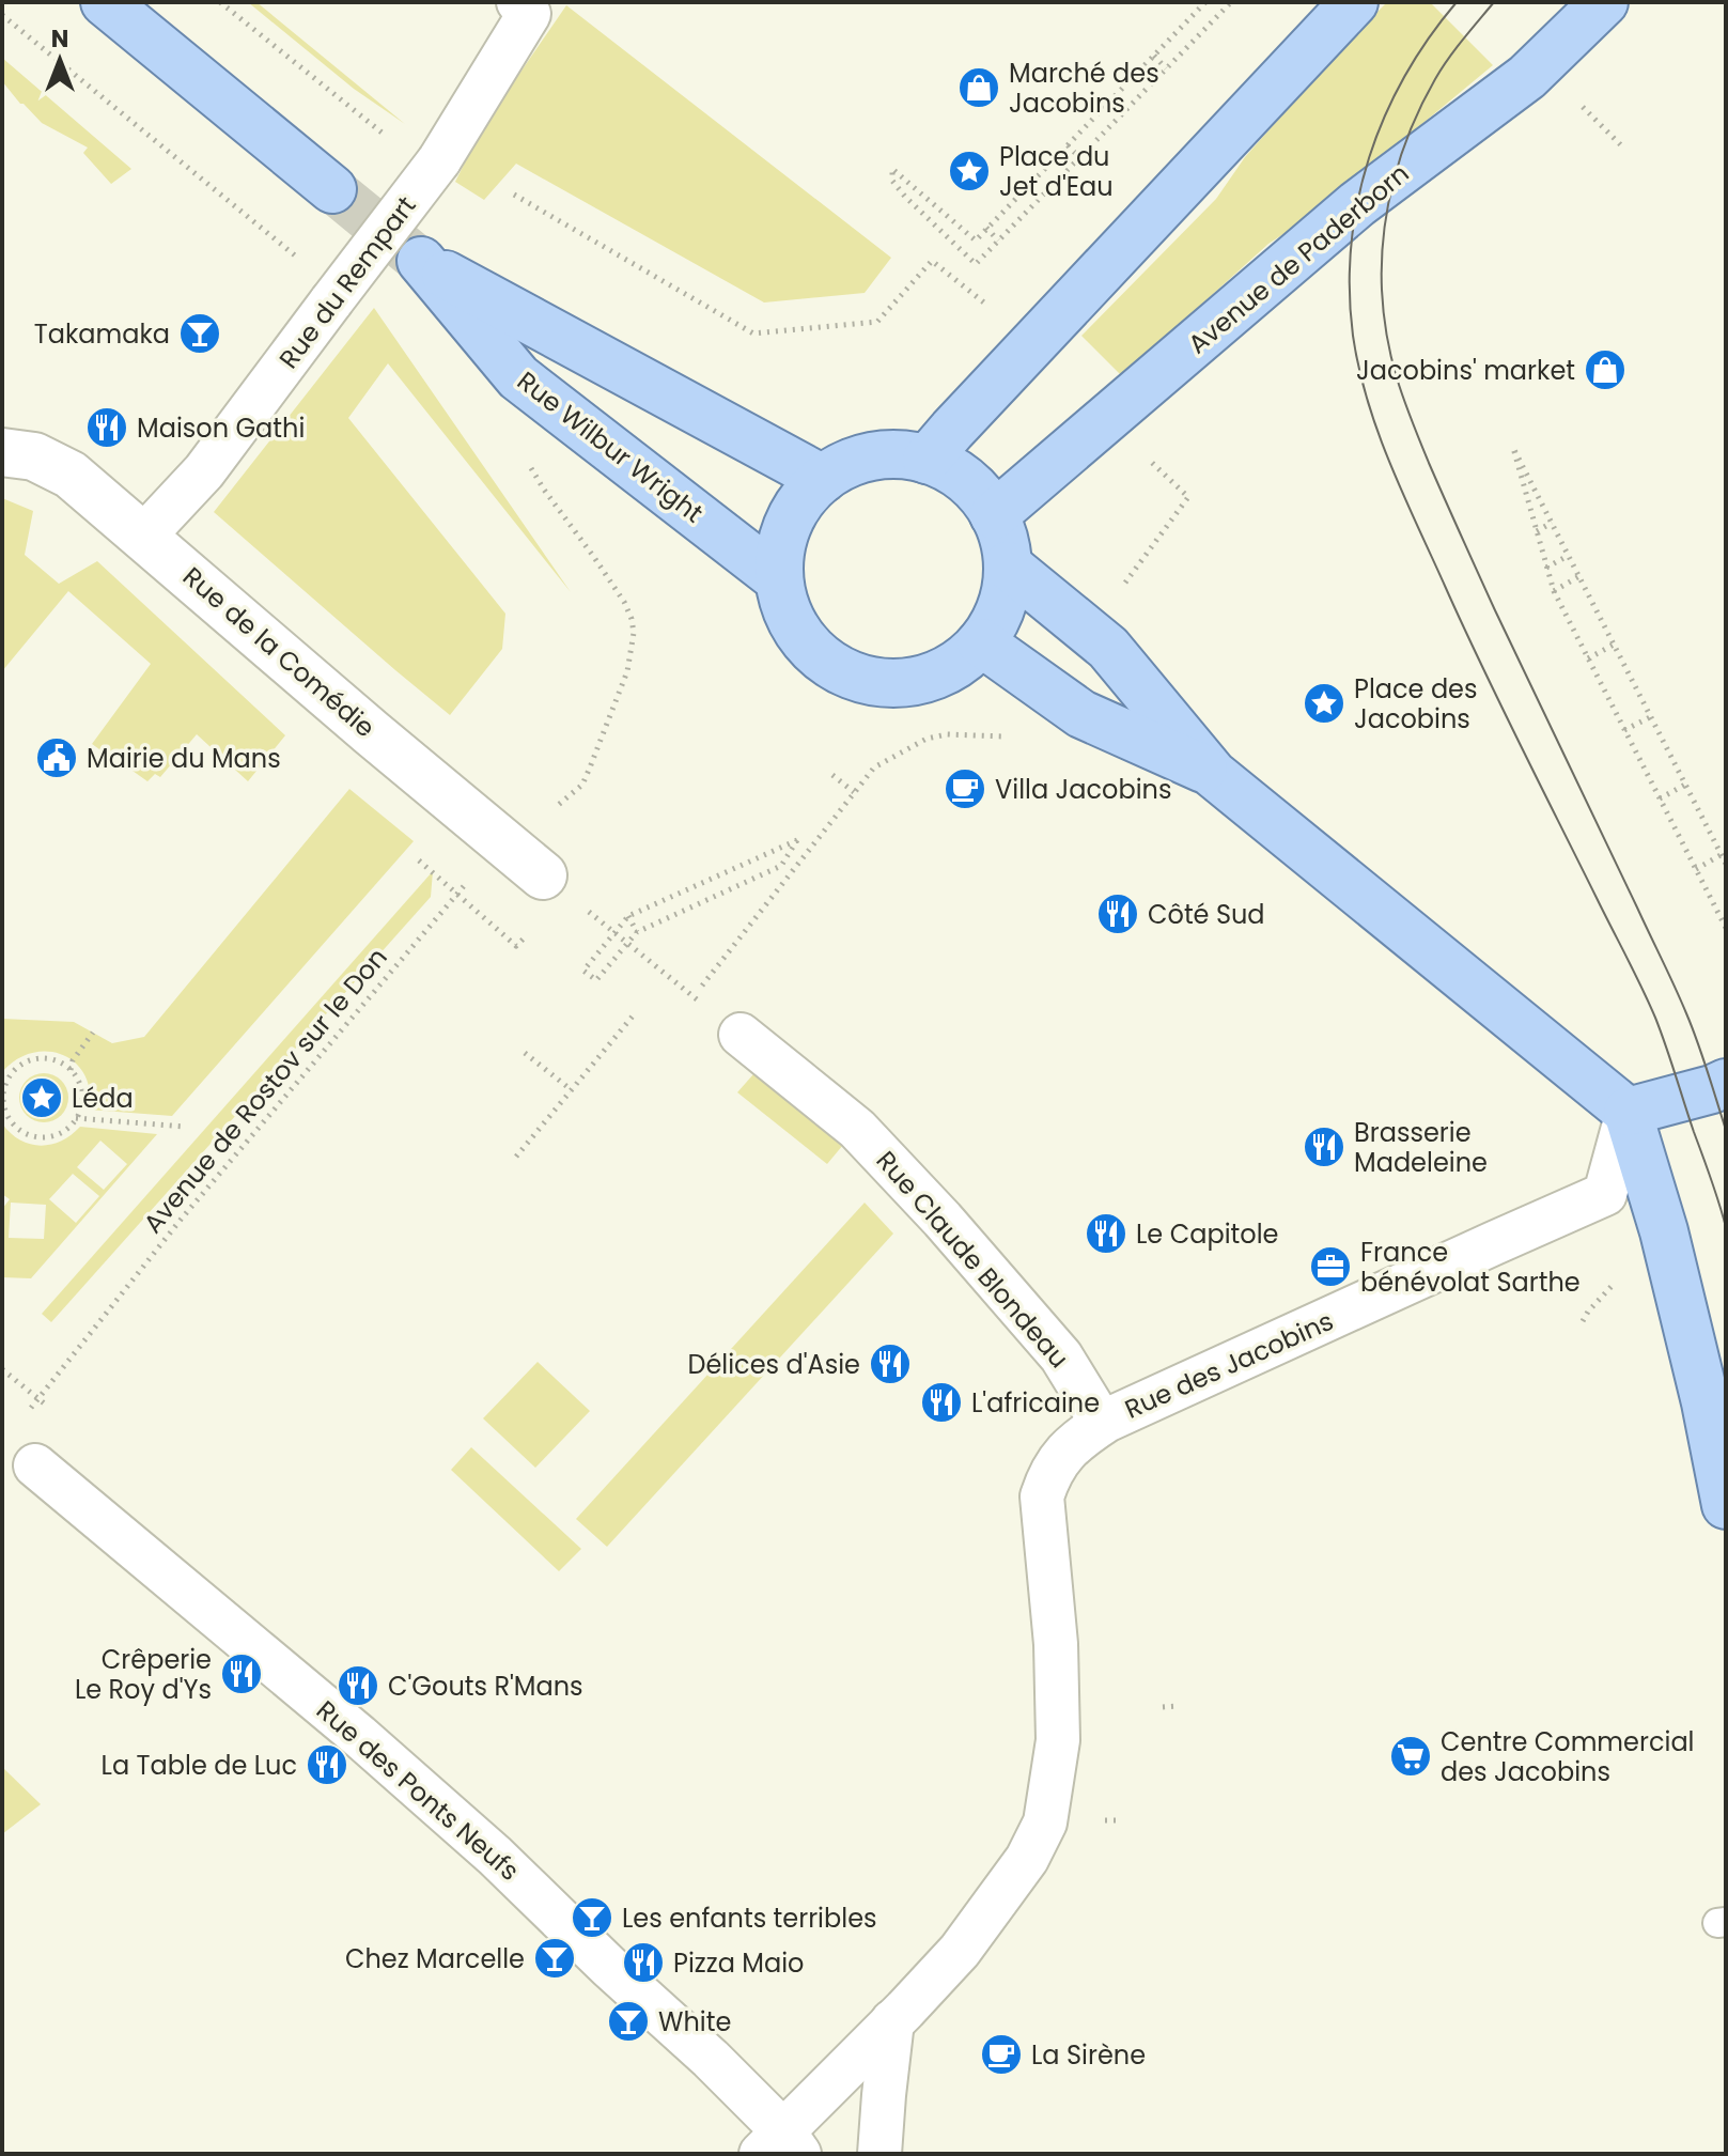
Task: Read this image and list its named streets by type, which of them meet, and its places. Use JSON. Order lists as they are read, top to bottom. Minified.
{"streets":{"main road":["Avenue de Paderborn","Rue Wilbur Wright"],"street":["Rue du Rempart","Rue de la Comédie","Rue Claude Blondeau","Rue des Jacobins","Rue des Ponts Neufs"],"path":["Avenue de Rostov sur le Don"]},"crossings":[["Avenue de Paderborn","Rue Wilbur Wright"],["Rue du Rempart","Rue de la Comédie"],["Rue de la Comédie","Avenue de Rostov sur le Don"],["Rue Claude Blondeau","Rue des Jacobins"]],"places":{"shop":["Marché des Jacobins","Jacobins' market"],"place":["Place du Jet d'Eau","Place des Jacobins","Léda"],"bar":["Takamaka","Les enfants terribles","Chez Marcelle","White"],"restaurant":["Maison Gathi","Côté Sud","Brasserie Madeleine","Le Capitole","Délices d'Asie","L'africaine","Crêperie Le Roy d'Ys","C'Gouts R'Mans","La Table de Luc","Pizza Maio"],"public building":["Mairie du Mans"],"cafe":["Villa Jacobins","La Sirène"],"office":["France bénévolat Sarthe"],"supermarket":["Centre Commercial des Jacobins"]},"north":"top"}
